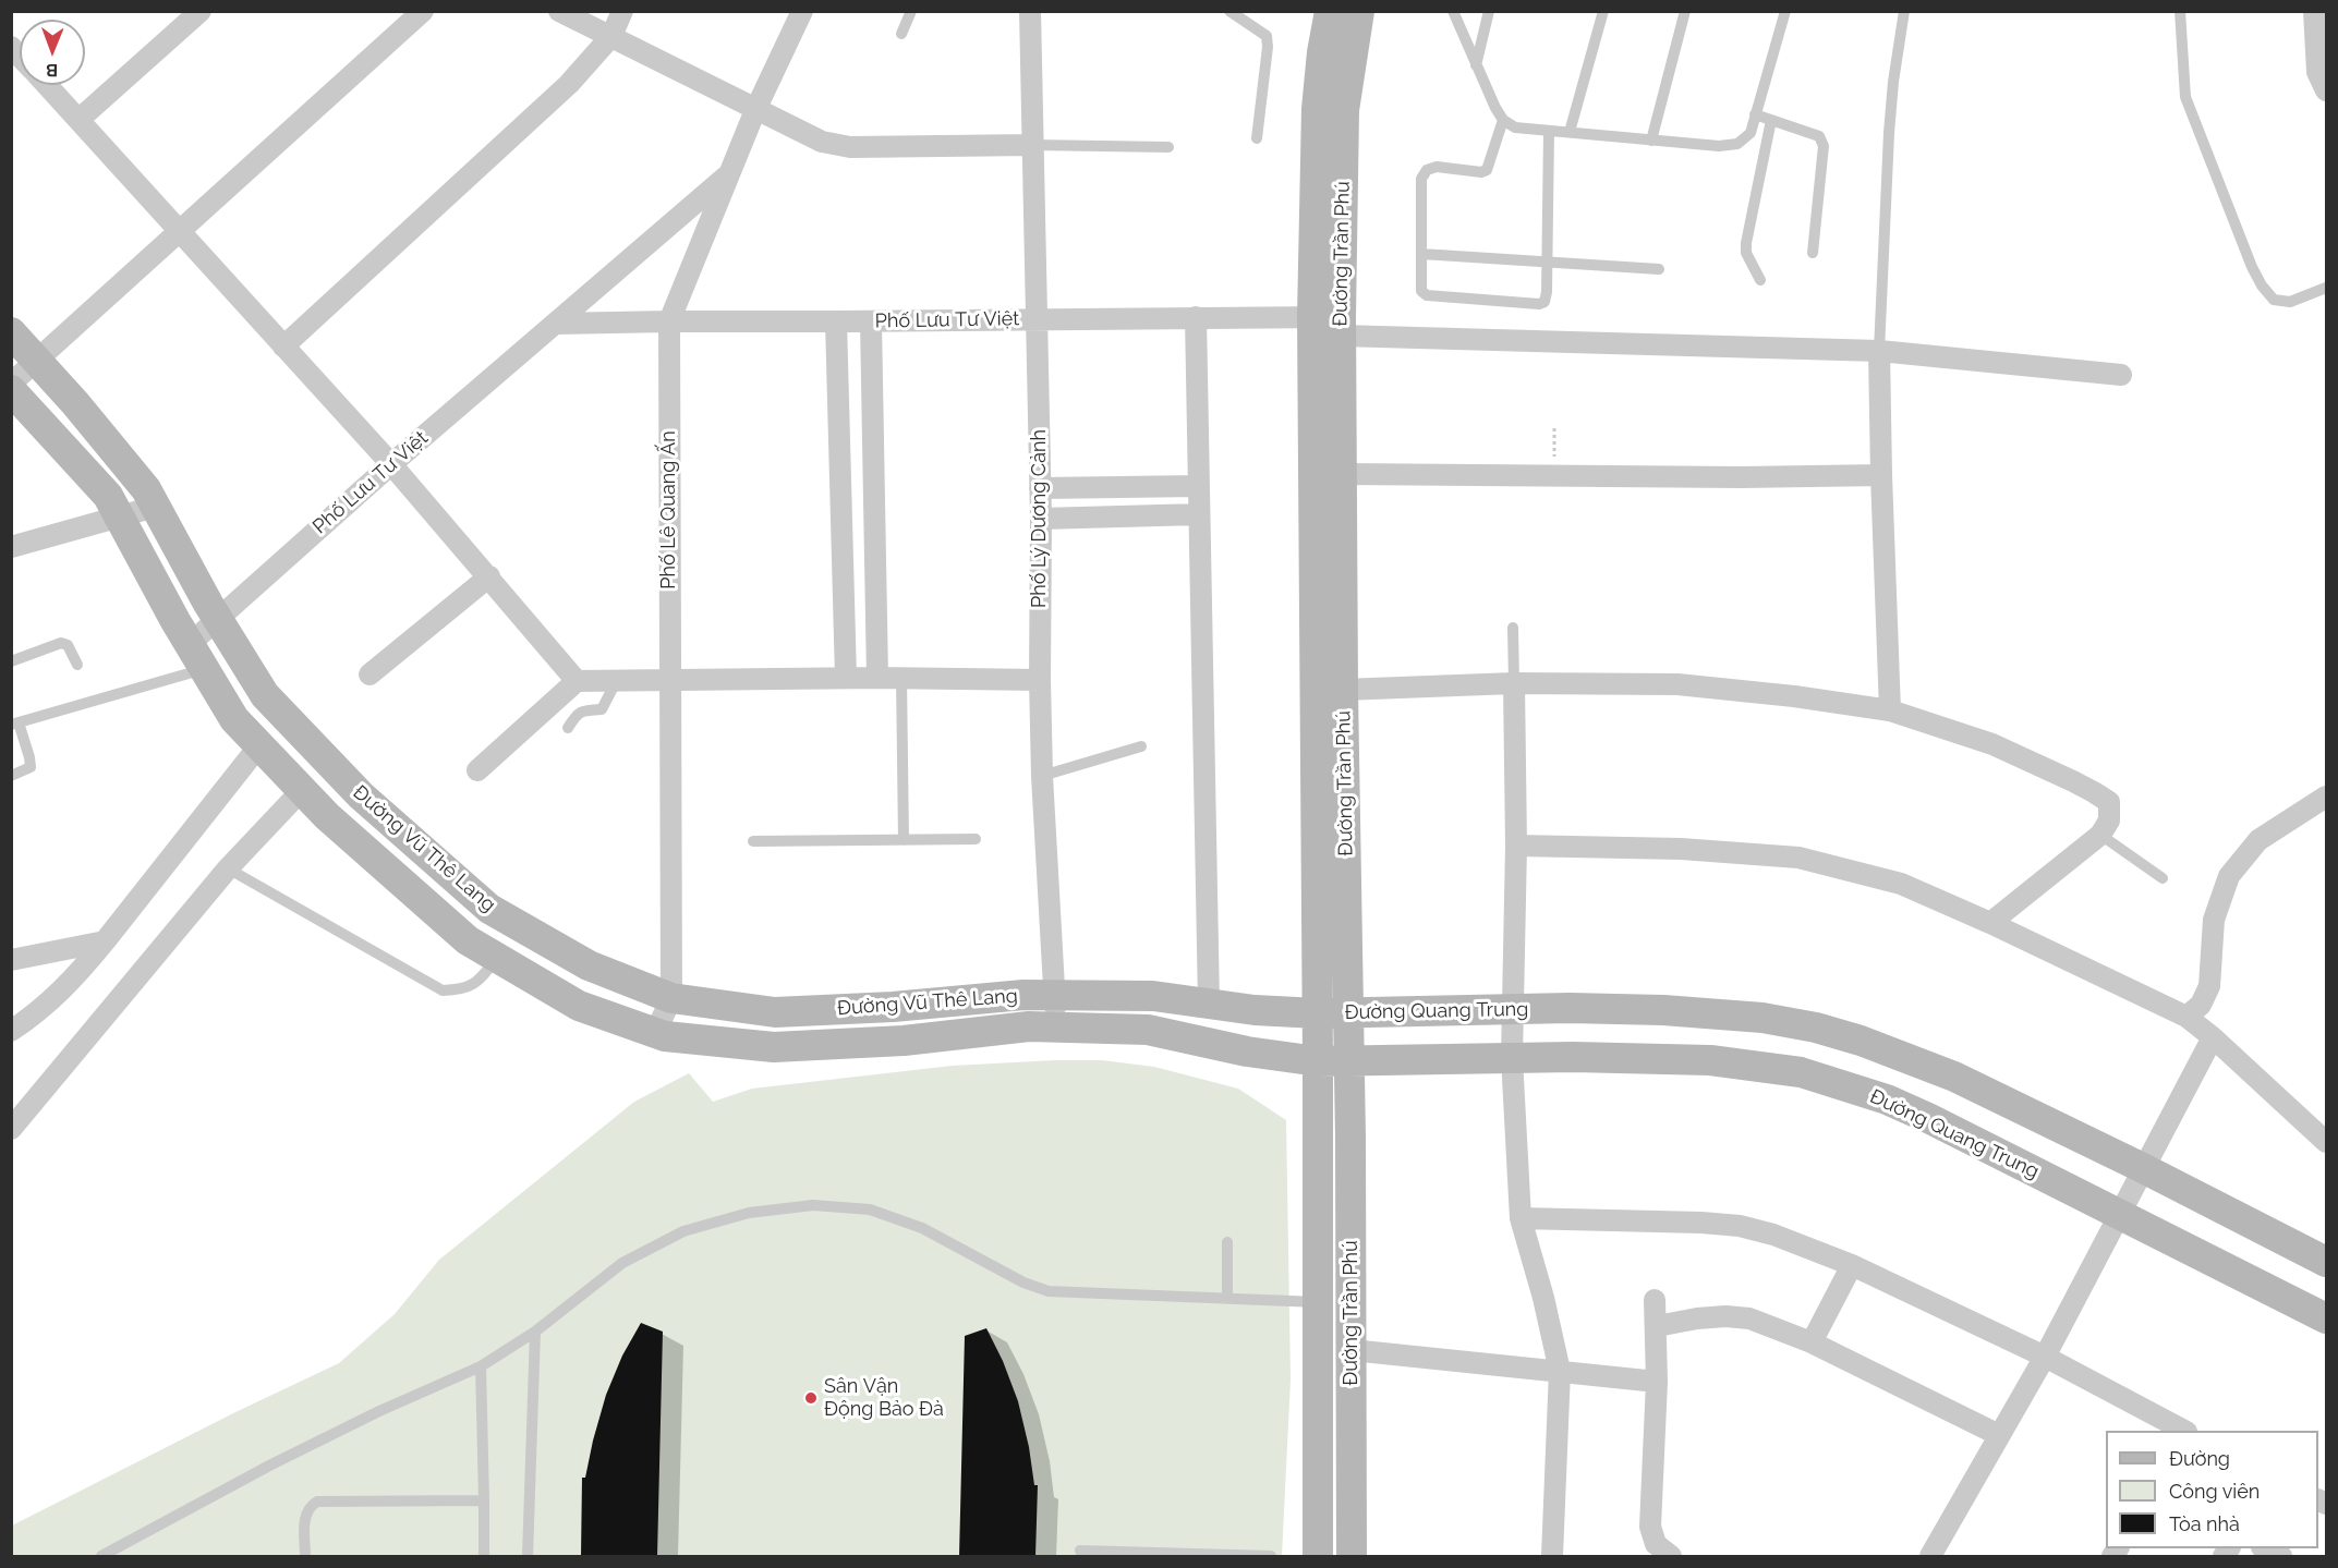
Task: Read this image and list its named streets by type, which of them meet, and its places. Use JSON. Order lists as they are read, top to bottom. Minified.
{"streets":{"main road":["Đường Trần Phú","Đường Vũ Thê Lang","Đường Quang Trung"],"street":["Phố Lưu Tư Việt","Phố Lê Quang Ấn","Phố Lý Dương Cảnh"]},"crossings":[["Đường Trần Phú","Phố Lưu Tư Việt"],["Đường Trần Phú","Đường Vũ Thê Lang"],["Đường Trần Phú","Đường Quang Trung"],["Phố Lưu Tư Việt","Phố Lê Quang Ấn"],["Phố Lưu Tư Việt","Phố Lý Dương Cảnh"],["Phố Lưu Tư Việt","Đường Vũ Thê Lang"],["Phố Lê Quang Ấn","Đường Vũ Thê Lang"],["Phố Lý Dương Cảnh","Đường Vũ Thê Lang"],["Đường Vũ Thê Lang","Đường Quang Trung"]],"places":["Sân Vận Động Bảo Đà"],"legend":["Đường","Công viên","Tòa nhà"],"north":"bottom"}
